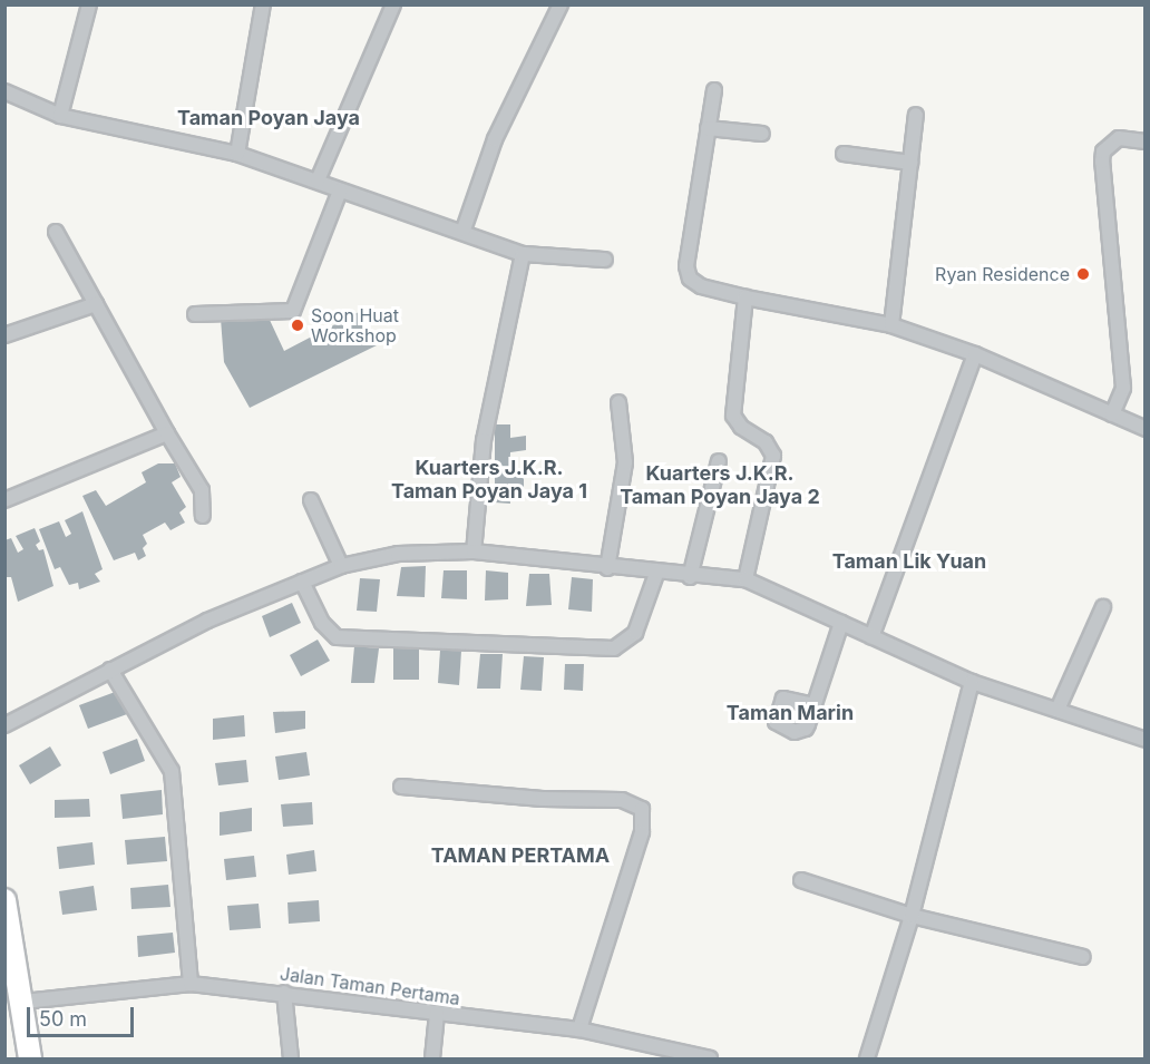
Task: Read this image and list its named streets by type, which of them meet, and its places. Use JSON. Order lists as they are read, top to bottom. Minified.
{"streets":{"street":["Jalan Taman Pertama"]},"districts":["Taman Poyan Jaya","Kuarters J.K.R. Taman Poyan Jaya 1","Kuarters J.K.R. Taman Poyan Jaya 2","Taman Lik Yuan","Taman Marin","TAMAN PERTAMA"],"places":["Ryan Residence","Soon Huat Workshop"],"scale_bar":"50 m"}
